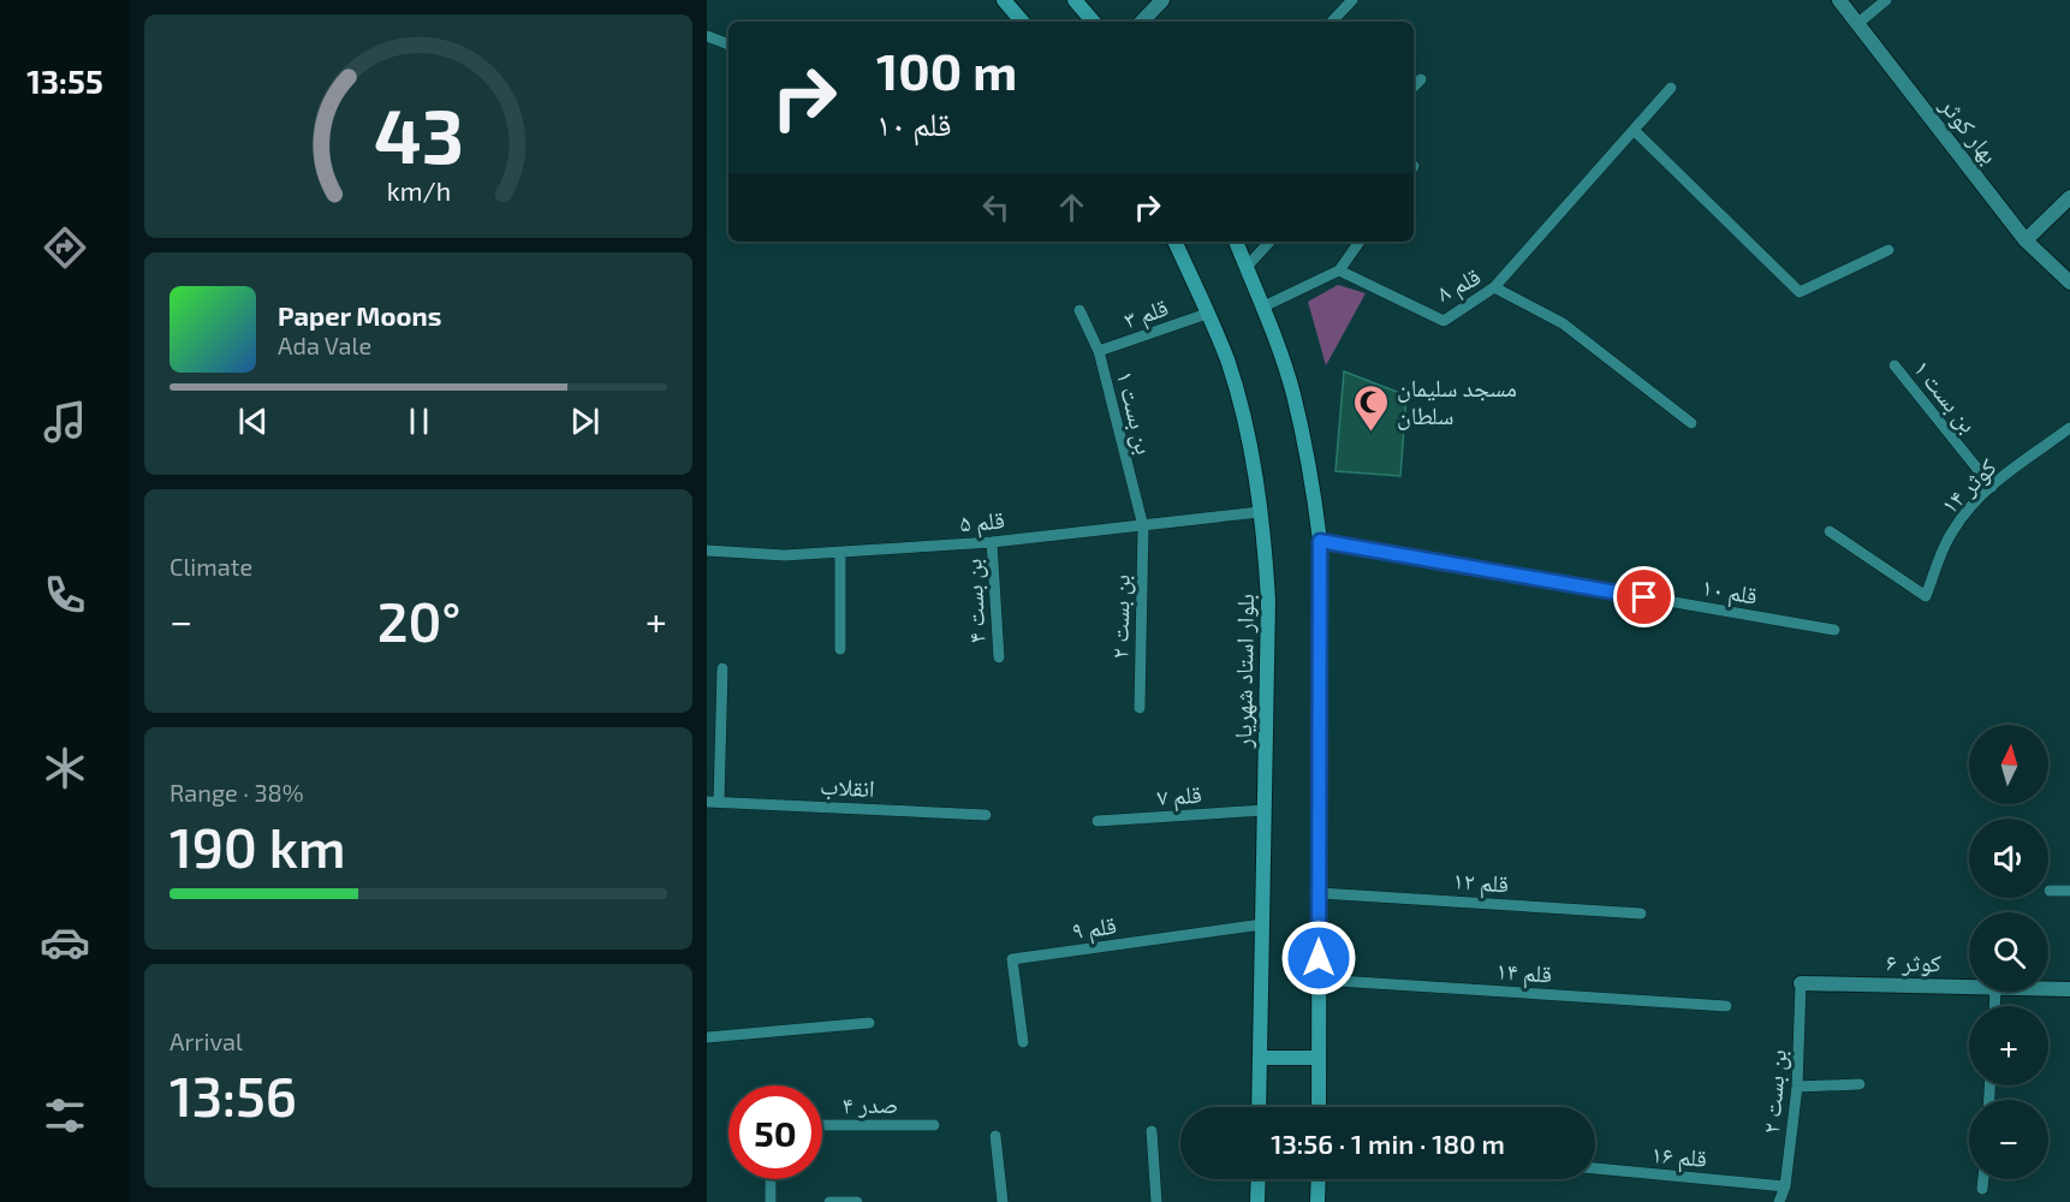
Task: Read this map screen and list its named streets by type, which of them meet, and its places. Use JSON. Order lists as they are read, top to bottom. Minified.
{"streets":{"main road":["بلوار استاد شهریار"],"street":["بهار کوثر","کوثر ۶"],"lane":["قلم ۸","قلم ۳","بن بست ۱","کوثر ۱۴","قلم ۵","قلم ۱۰","بن بست ۴","بن بست ۲","انقلاب","قلم ۷","قلم ۱۲","قلم ۹","قلم ۱۴","صدر ۴","قلم ۱۶"]},"crossings":[["قلم ۳","بن بست ۱"],["قلم ۳","بلوار استاد شهریار"],["بن بست ۱","کوثر ۱۴"],["بن بست ۱","قلم ۵"],["بن بست ۱","بن بست ۲"],["قلم ۵","بن بست ۴"],["قلم ۵","بن بست ۲"],["قلم ۵","بلوار استاد شهریار"],["بن بست ۲","کوثر ۶"],["بن بست ۲","قلم ۱۶"],["بلوار استاد شهریار","قلم ۷"],["بلوار استاد شهریار","قلم ۹"]],"places":{"mosque":["مسجد سلیمان سلطان"]},"north":"top","page":{"tabs":"13:55","turn":["100 m","قلم ۱۰"],"song":["Paper Moons","Ada Vale"],"tile":["Climate",["Range · 38%","190 km"],["Arrival","13:56"]],"heat":["−","20°","+"],"map_buttons":["+","−"],"limit":"50","trip":"13:56 · 1 min · 180 m","gauge":["43","km/h"]}}
